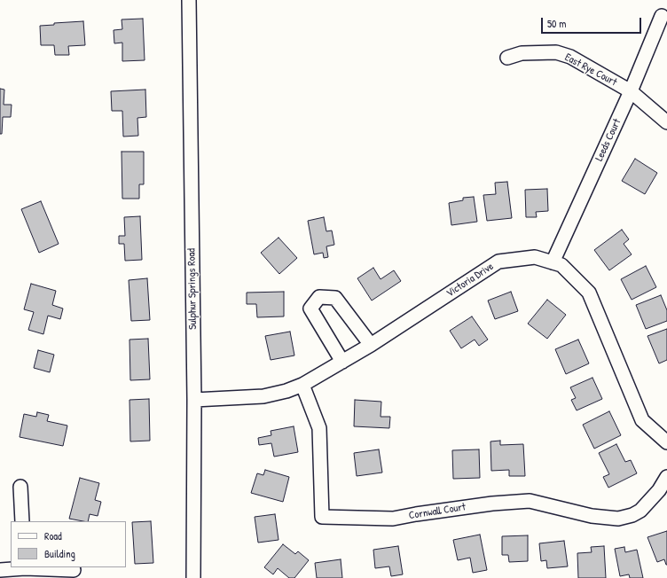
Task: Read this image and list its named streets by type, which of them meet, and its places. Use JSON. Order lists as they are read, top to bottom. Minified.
{"streets":{"street":["East Rye Court","Leeds Court","Victoria Drive","Sulphur Springs Road","Cornwall Court"]},"crossings":[["East Rye Court","Leeds Court"],["Leeds Court","Victoria Drive"],["Victoria Drive","Sulphur Springs Road"],["Victoria Drive","Cornwall Court"]],"legend":["Road","Building"],"scale_bar":"50 m"}
